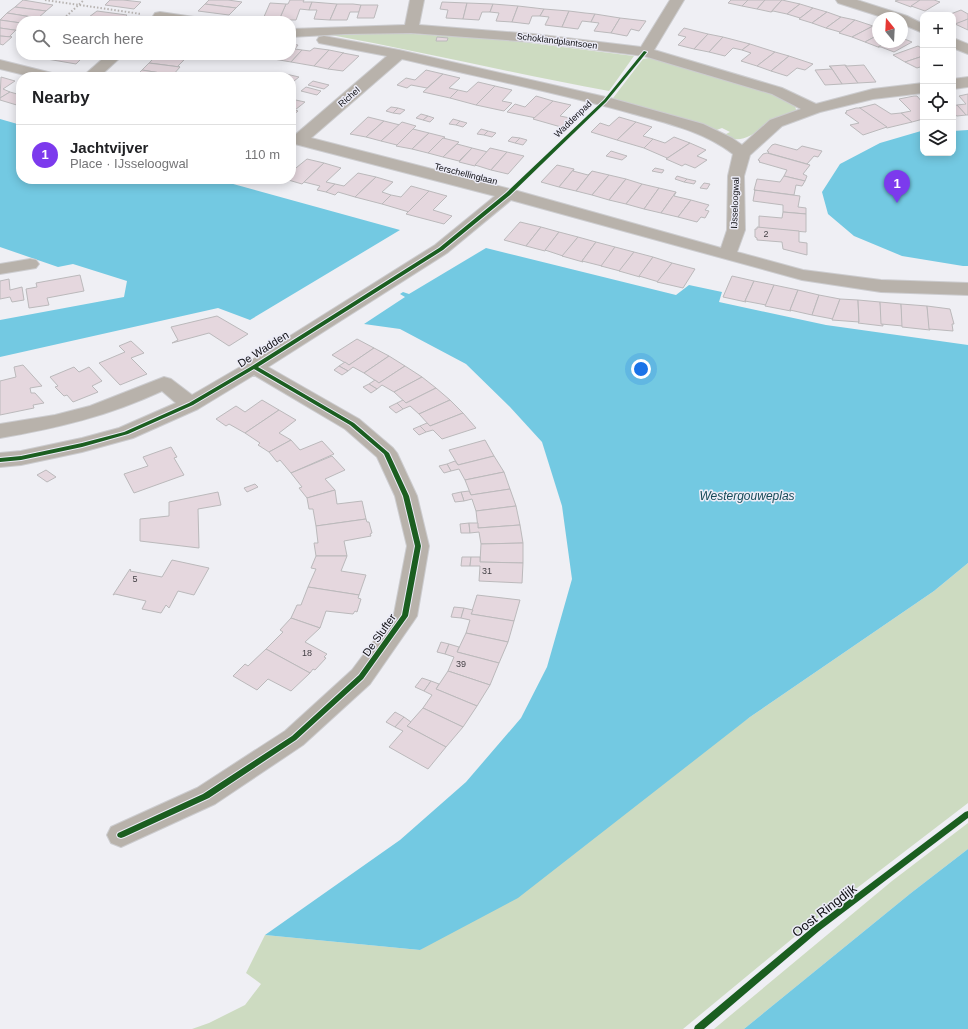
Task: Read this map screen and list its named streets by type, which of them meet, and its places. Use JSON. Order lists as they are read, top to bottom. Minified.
{"streets":{"street":["Schoklandplantsoen","Richel","Terschellinglaan","IJsseloogwal","De Wadden","De Slufter"],"cycle path":["Waddenpad","Oost Ringdijk"]},"crossings":[["Schoklandplantsoen","Richel"],["Schoklandplantsoen","IJsseloogwal"],["Terschellinglaan","IJsseloogwal"],["Terschellinglaan","De Wadden"],["De Wadden","De Slufter"]],"water":["Westergouweplas"],"house_numbers":["2","31","5","18","39"],"north":"top","page":{"map_buttons":["+","−"],"search":"Search here","heading":"Nearby","list":[{"mark":"1","name":"Jachtvijver","note":"Place · IJsseloogwal","value":"110 m"}],"pins":"1"}}
